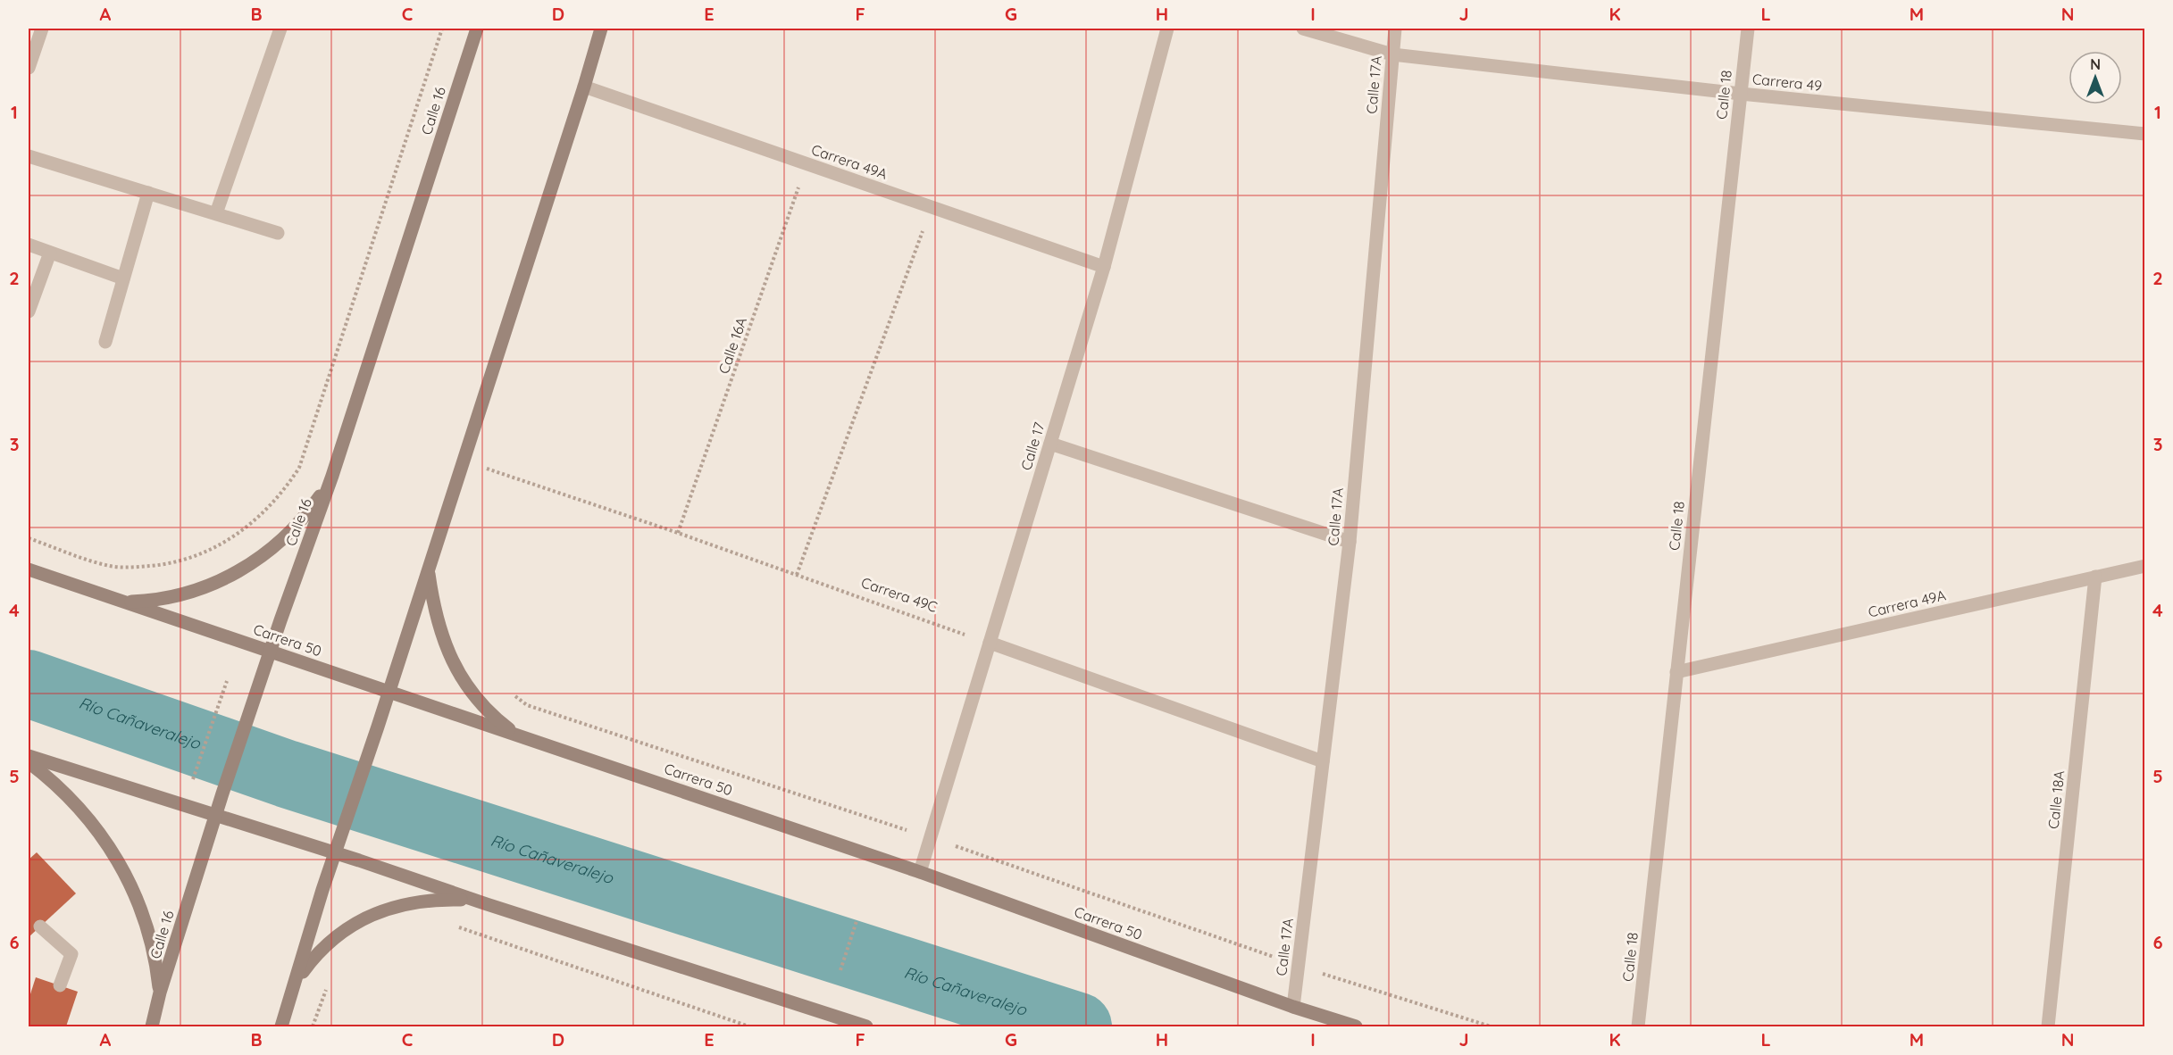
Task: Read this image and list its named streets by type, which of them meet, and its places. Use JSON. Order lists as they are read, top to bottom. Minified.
{"streets":{"main road":["Calle 16","Carrera 50"],"street":["Carrera 49","Calle 17A","Calle 18","Carrera 49A","Calle 17","Calle 18A"],"path":["Calle 16A","Carrera 49C"]},"crossings":[["Carrera 49","Calle 17A"],["Carrera 49","Calle 18"],["Calle 17A","Carrera 50"],["Calle 18","Carrera 49A"],["Calle 16","Carrera 50"],["Carrera 49A","Calle 16A"],["Carrera 49A","Calle 17"],["Carrera 49A","Calle 18A"],["Calle 16A","Carrera 49C"],["Calle 17","Carrera 49C"],["Calle 17","Carrera 50"]],"water":["Río Cañaveralejo"],"north":"top","grid":{"columns":["A","B","C","D","E","F","G","H","I","J","K","L","M","N"],"rows":["1","2","3","4","5","6"]}}
